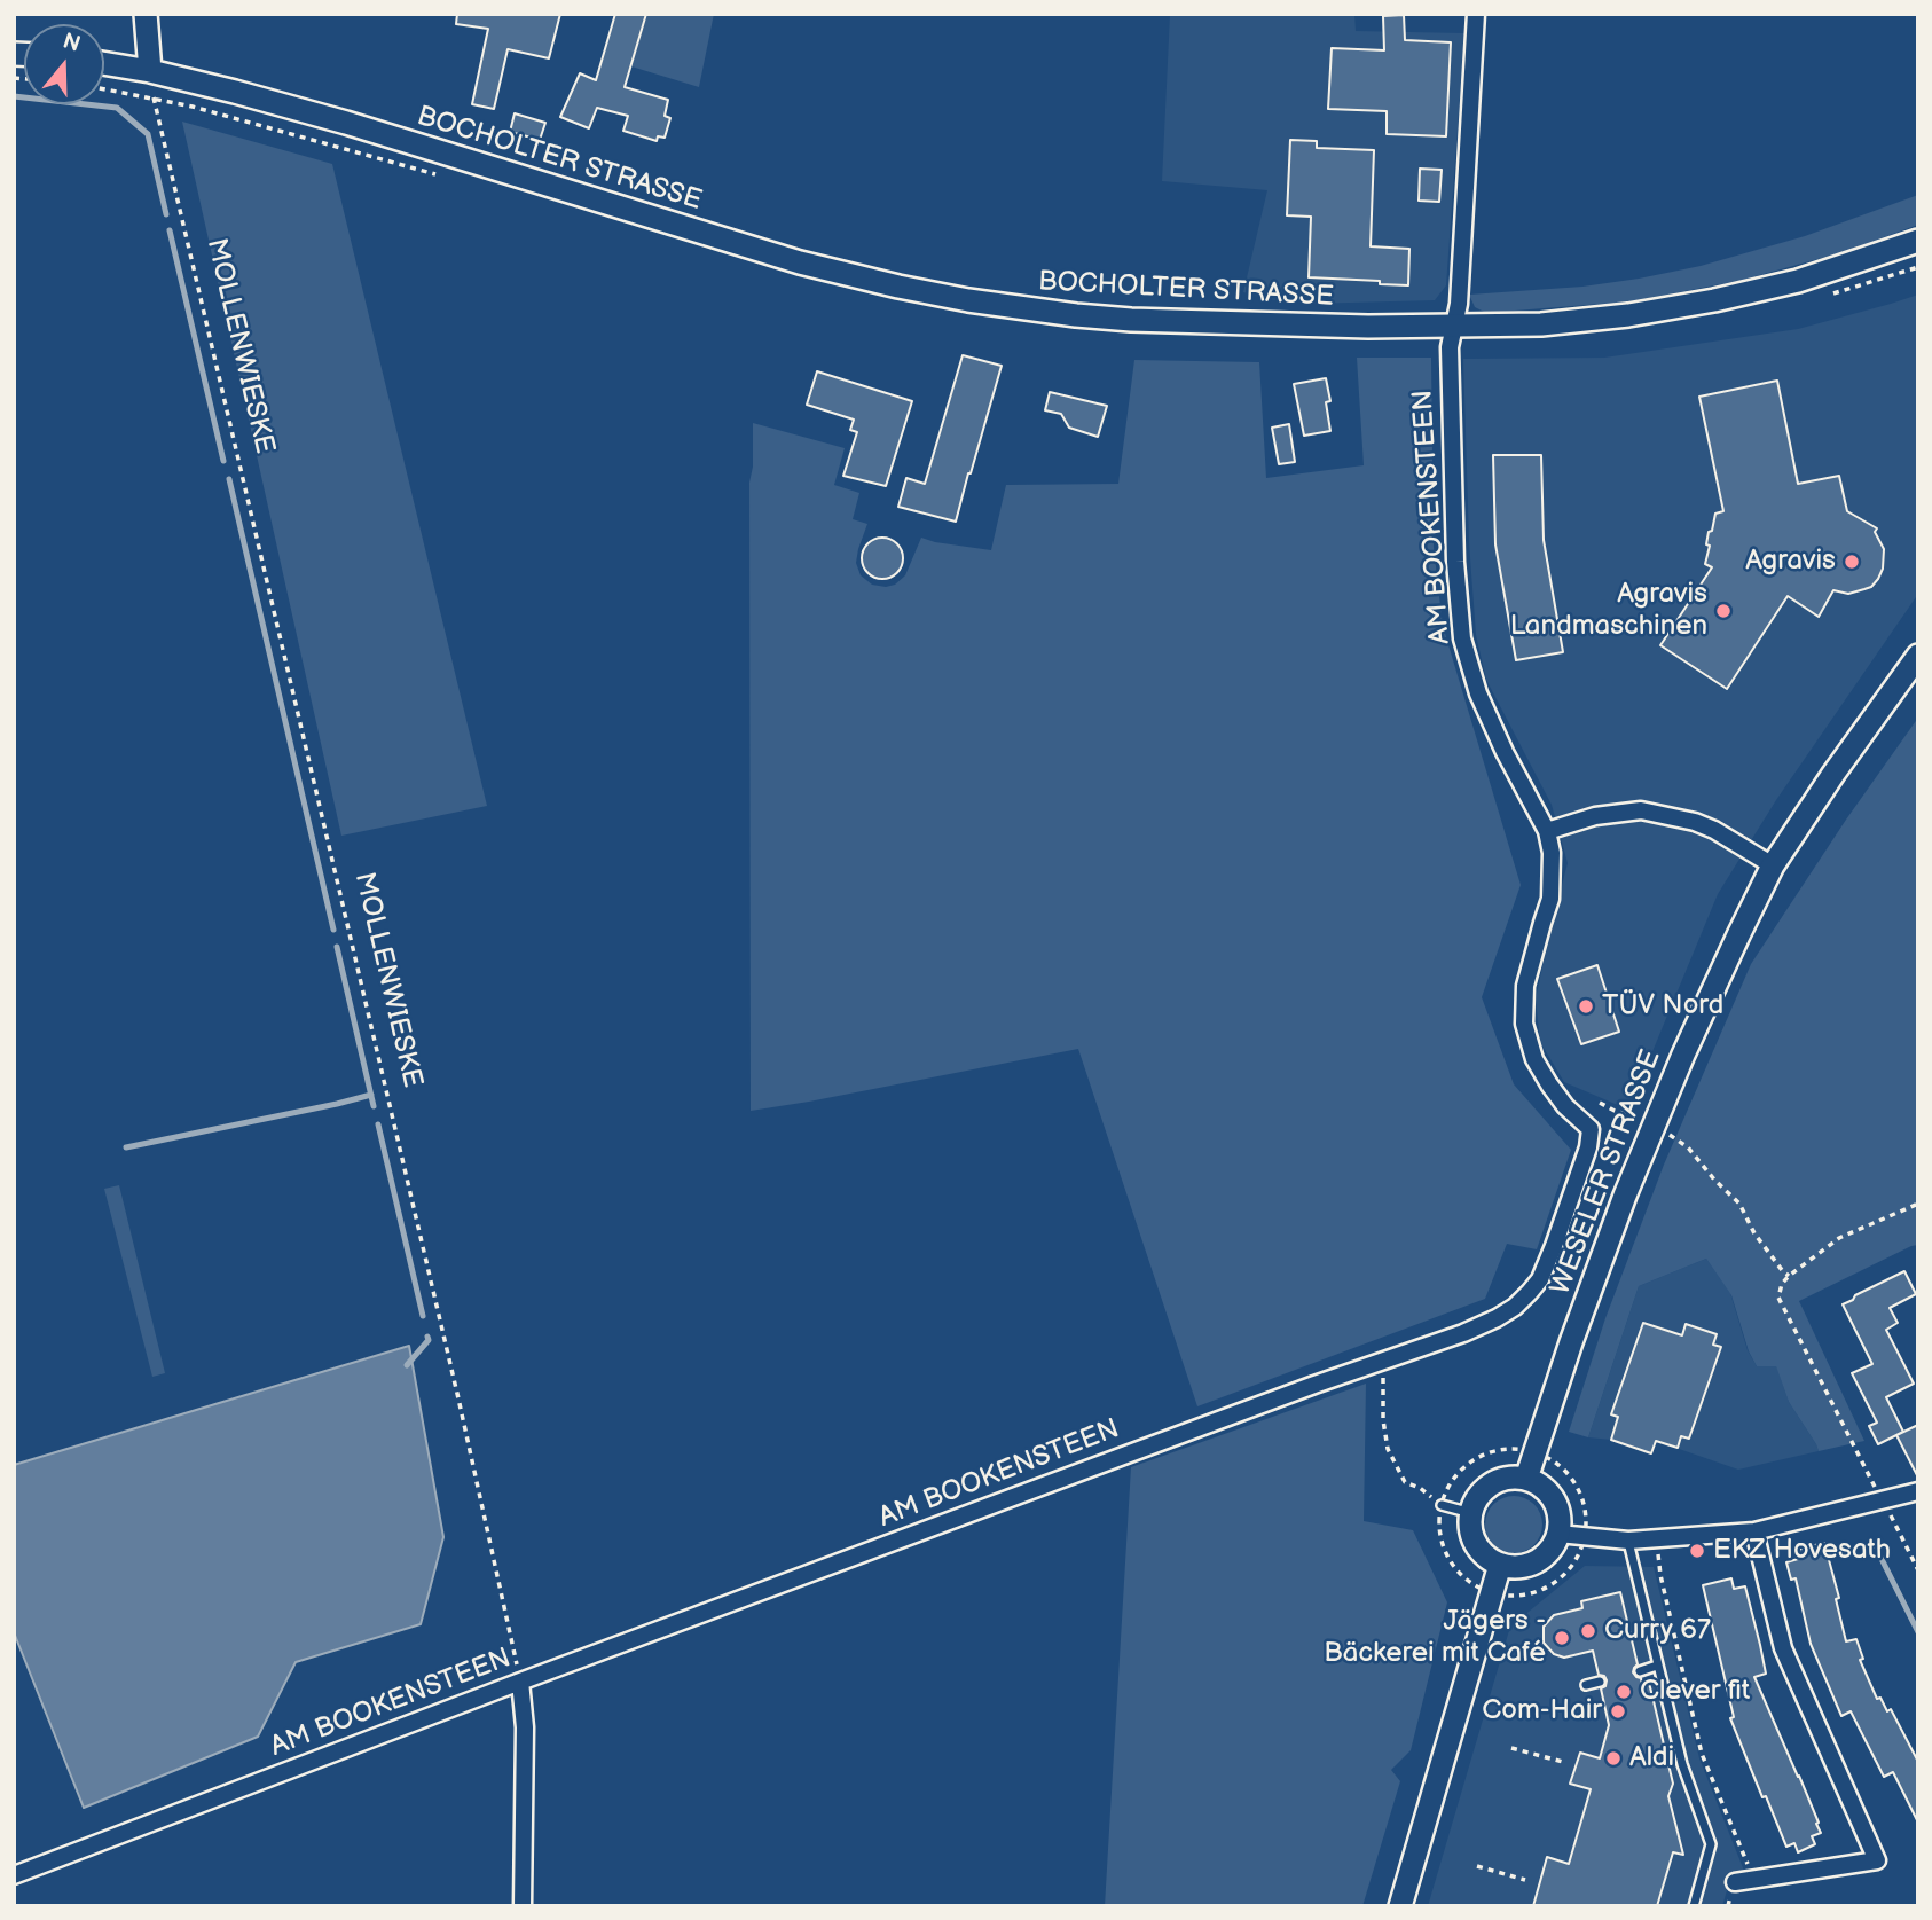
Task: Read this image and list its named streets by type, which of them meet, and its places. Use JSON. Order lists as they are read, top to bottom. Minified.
{"streets":{"main road":["BOCHOLTER STRASSE","WESELER STRASSE"],"street":["AM BOOKENSTEEN"],"path":["MOLLENWIESKE"]},"crossings":[["BOCHOLTER STRASSE","MOLLENWIESKE"],["BOCHOLTER STRASSE","AM BOOKENSTEEN"],["MOLLENWIESKE","AM BOOKENSTEEN"]],"places":["Agravis","Agravis Landmaschinen","TÜV Nord","EKZ Hovesath","Curry 67","Jägers - Bäckerei mit Café","Clever fit","Com-Hair","Aldi"],"north":"top"}
